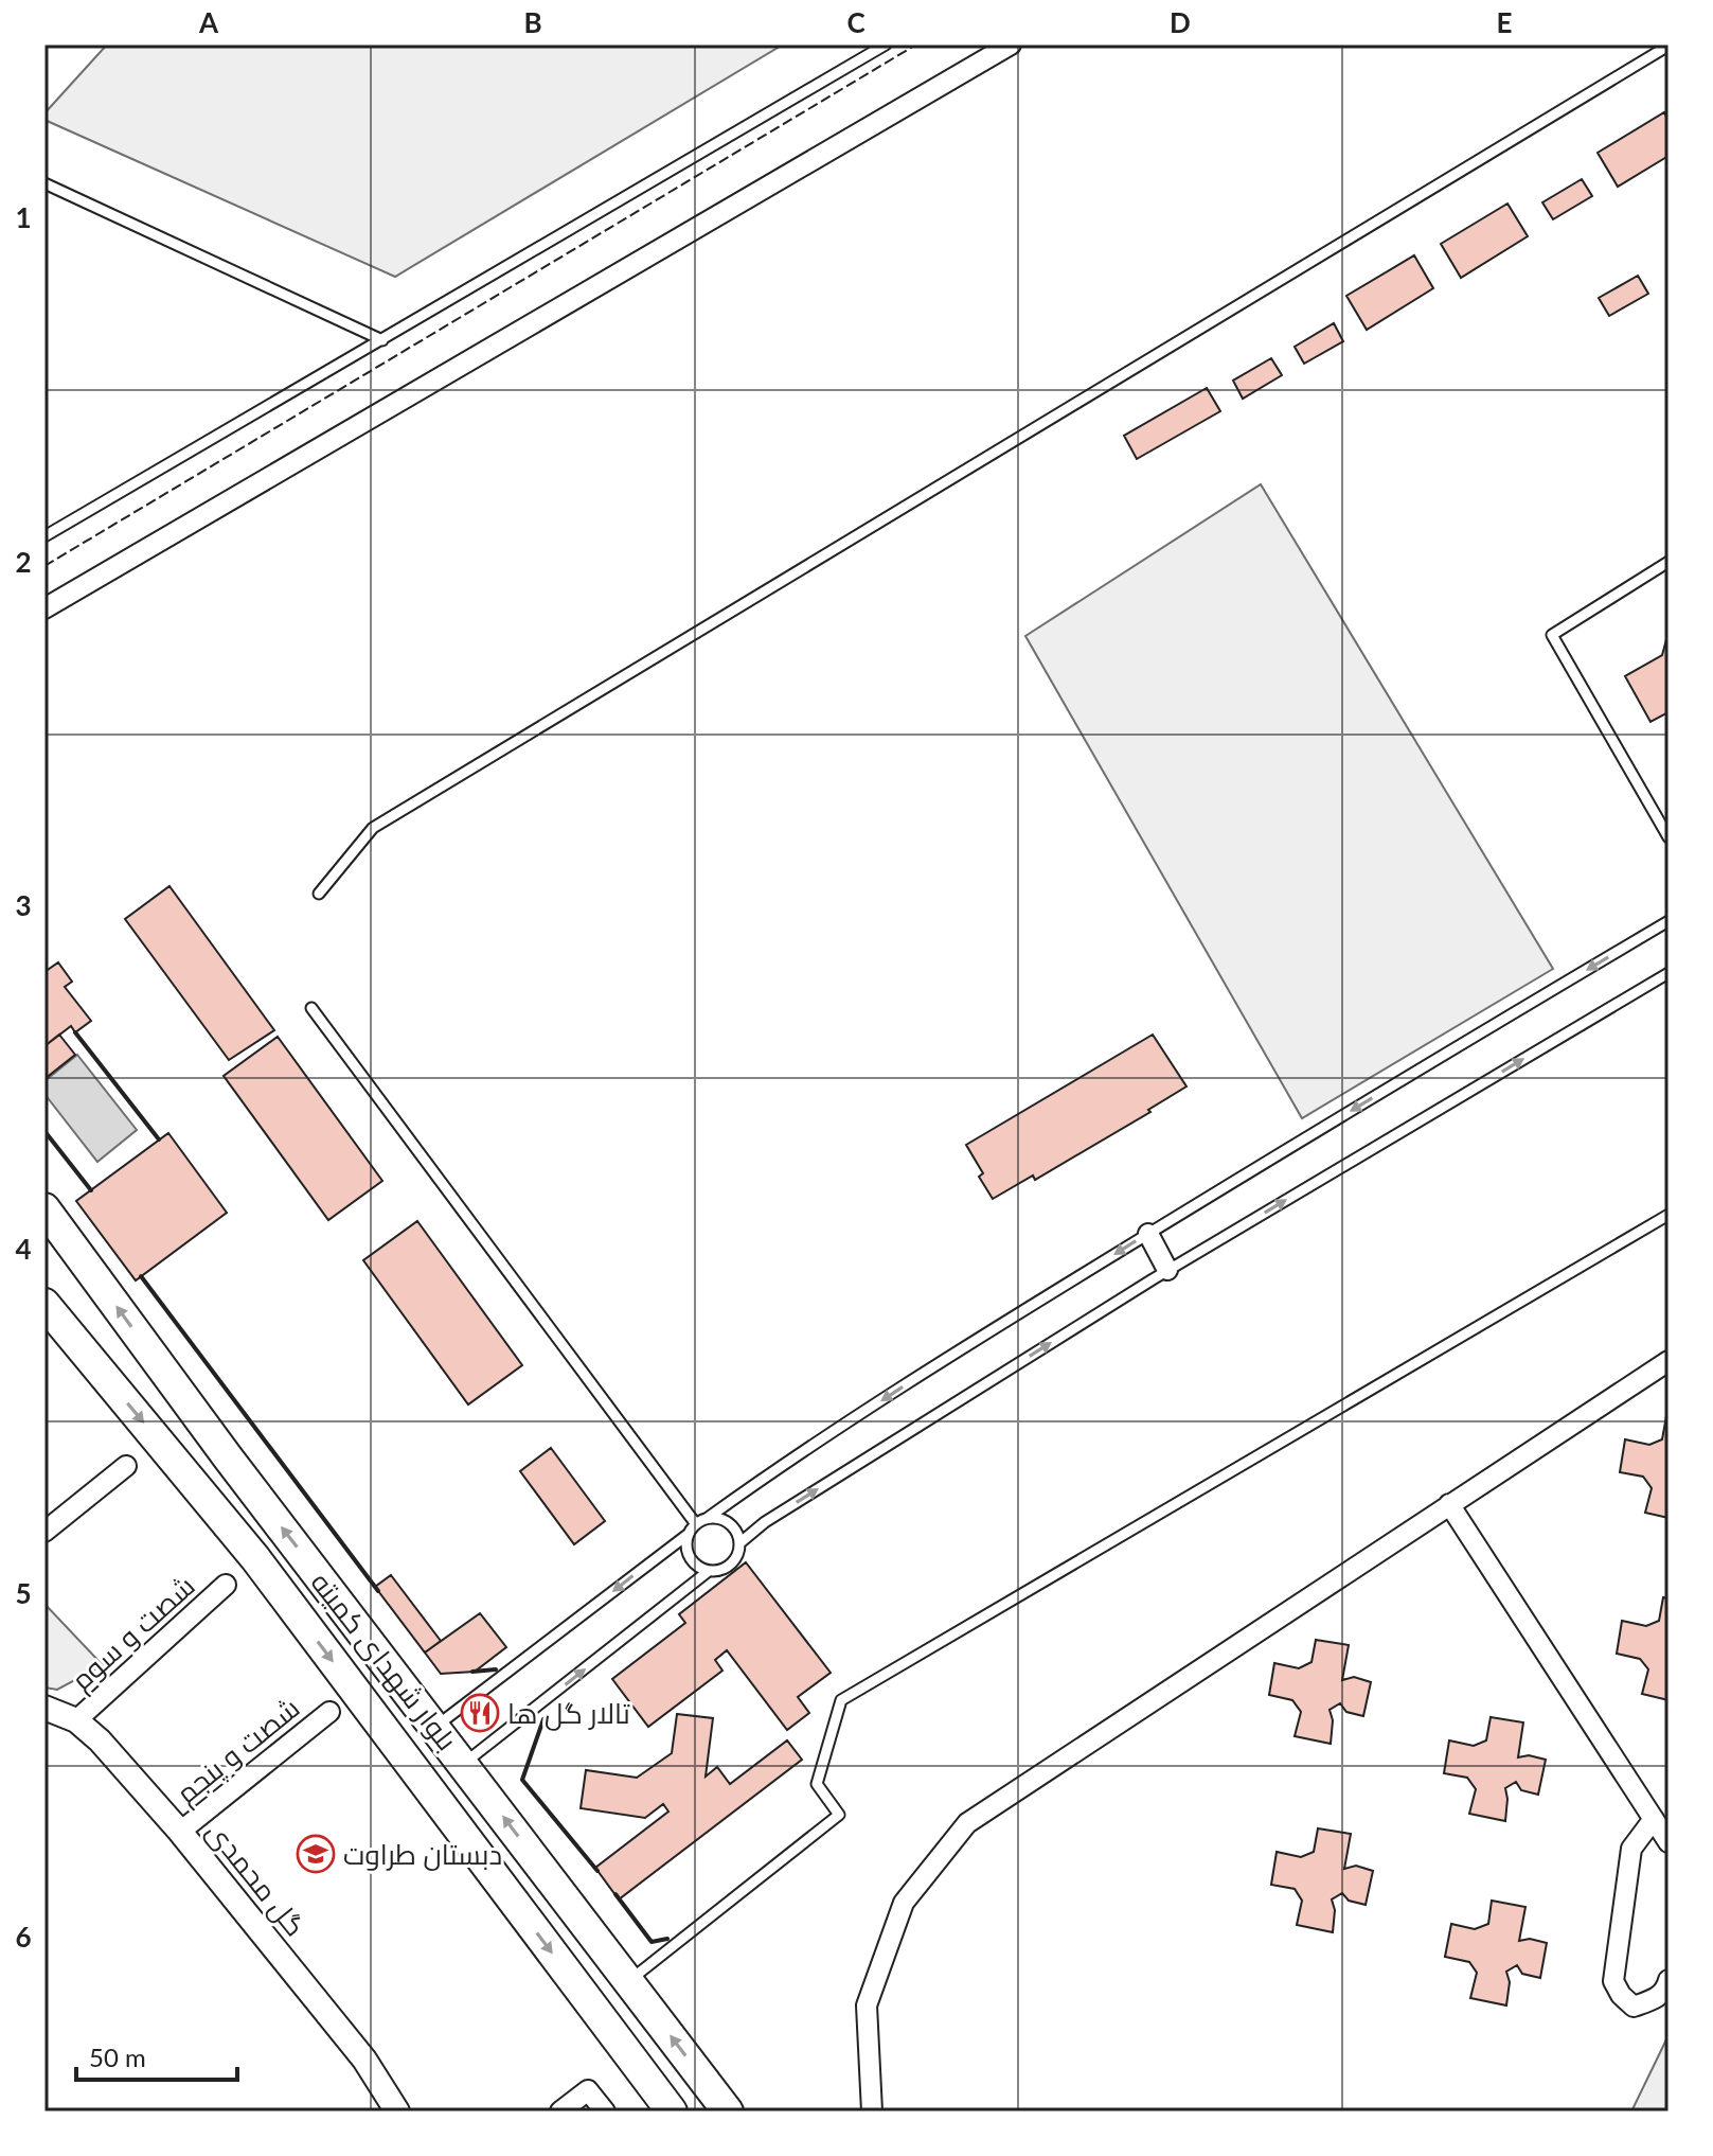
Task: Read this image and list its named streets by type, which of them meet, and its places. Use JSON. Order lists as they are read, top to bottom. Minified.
{"streets":{"main road":["بلوار شهدای کمیته"],"street":["شصت و سوم","شصت و پنجم","گل محمدی"]},"crossings":[["شصت و سوم","گل محمدی"],["شصت و پنجم","گل محمدی"]],"places":{"restaurant":["تالار گل ها"],"school or university":["دبستان طراوت"]},"scale_bar":"50 m","grid":{"columns":["A","B","C","D","E"],"rows":["1","2","3","4","5","6"]}}
